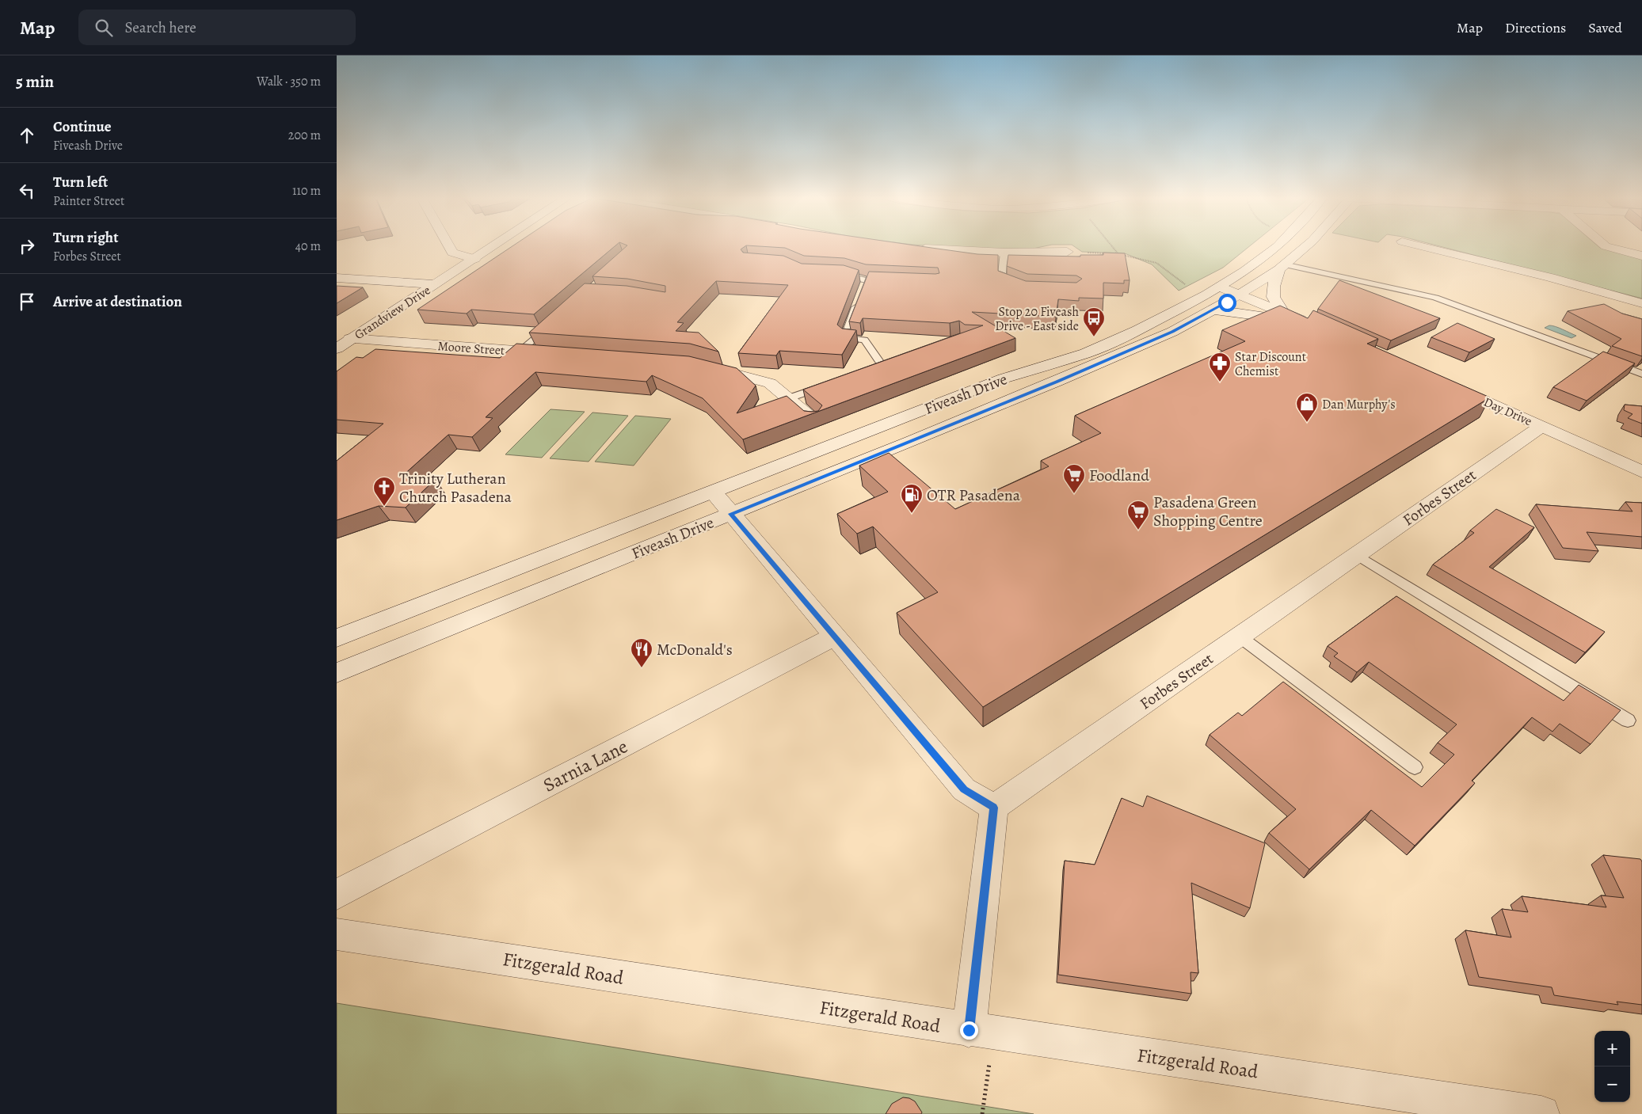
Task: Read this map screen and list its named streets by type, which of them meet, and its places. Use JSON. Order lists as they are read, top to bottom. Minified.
{"streets":{"street":["Grandview Drive","Moore Street","Fiveash Drive","Day Drive","Forbes Street","Sarnia Lane","Fitzgerald Road"]},"crossings":[["Grandview Drive","Moore Street"],["Day Drive","Forbes Street"]],"places":{"bus stop":["Stop 20 Fiveash Drive - East side"],"pharmacy":["Star Discount Chemist"],"shop":["Dan Murphy's"],"supermarket":["Foodland","Pasadena Green Shopping Centre"],"church":["Trinity Lutheran Church Pasadena"],"fuel station":["OTR Pasadena"],"restaurant":["McDonald's"]},"page":{"header":"Map","search":"Search here","nav":["Map","Directions","Saved"],"heading":["5 min","Walk · 350 m"],"list":[["Continue","Fiveash Drive","200 m"],["Turn left","Painter Street","110 m"],["Turn right","Forbes Street","40 m"],"Arrive at destination"],"map_buttons":["+","−"]}}
